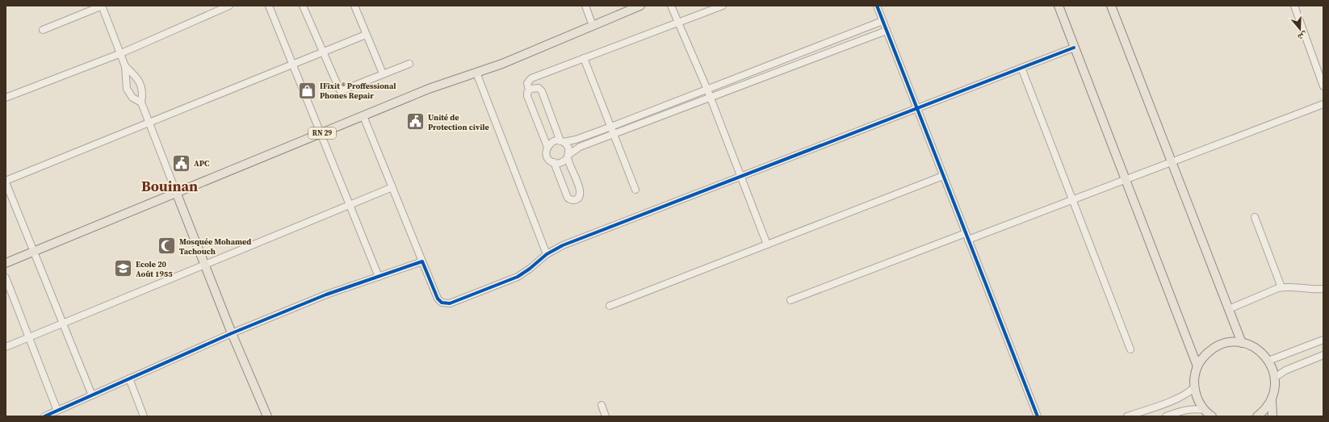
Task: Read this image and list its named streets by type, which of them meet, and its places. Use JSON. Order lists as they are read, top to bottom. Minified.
{"streets":{"main road":["RN 29"]},"districts":["Bouinan"],"places":{"shop":["IFixit ® Proffessional Phones Repair"],"public building":["Unité de Protection civile","APC"],"mosque":["Mosquée Mohamed Tachouch"],"school or university":["Ecole 20 Août 1955"]},"north":"bottom"}
